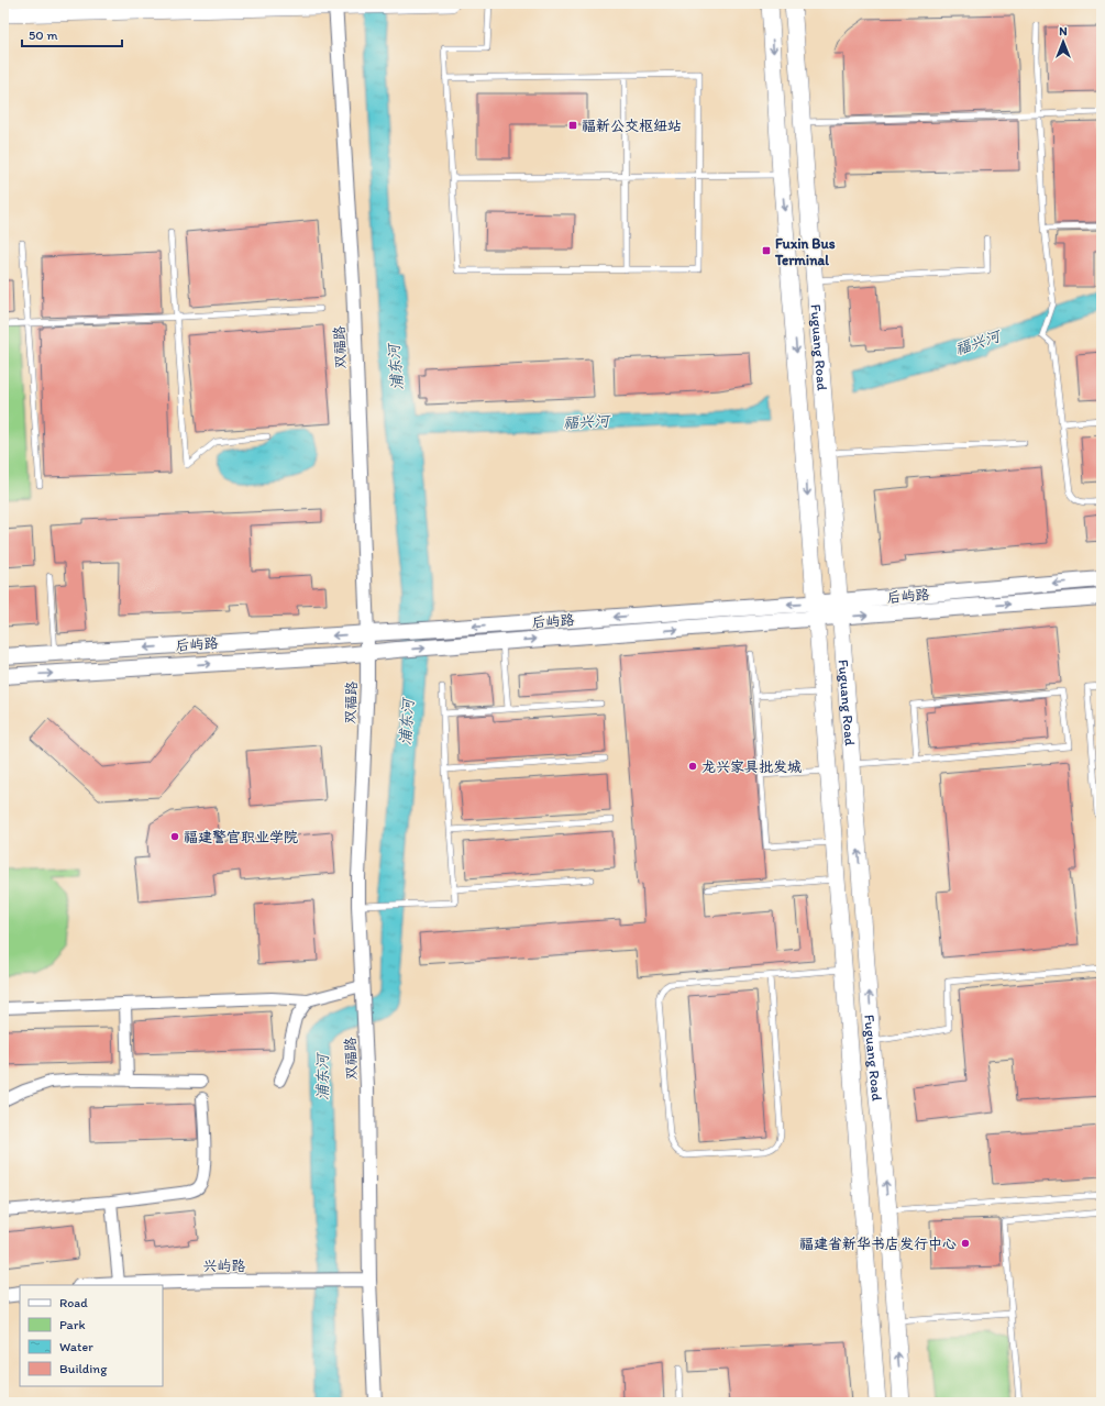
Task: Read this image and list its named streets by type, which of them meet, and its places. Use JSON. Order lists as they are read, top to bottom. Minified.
{"streets":{"main road":["Fuguang Road","后屿路"],"street":["双福路","兴屿路"]},"crossings":[["双福路","后屿路"],["双福路","兴屿路"],["Fuguang Road","后屿路"]],"water":["福兴河","浦东河"],"places":{"transit":["福新公交枢纽站","Fuxin Bus Terminal"],"other":["龙兴家具批发城","福建警官职业学院","福建省新华书店发行中心"]},"legend":["Road","Park","Water","Building"],"scale_bar":"50 m","north":"top"}
